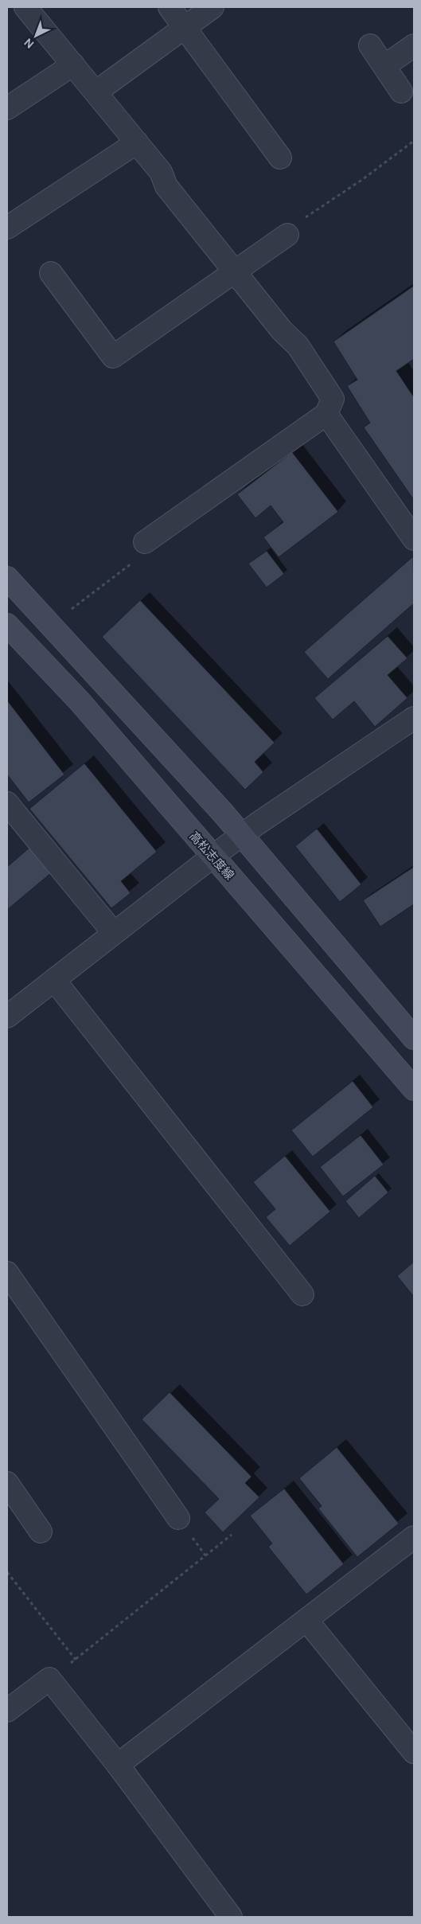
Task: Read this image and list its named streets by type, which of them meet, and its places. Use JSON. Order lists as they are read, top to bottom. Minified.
{"streets":{"main road":["高松志度線"]},"north":"bottom left"}
